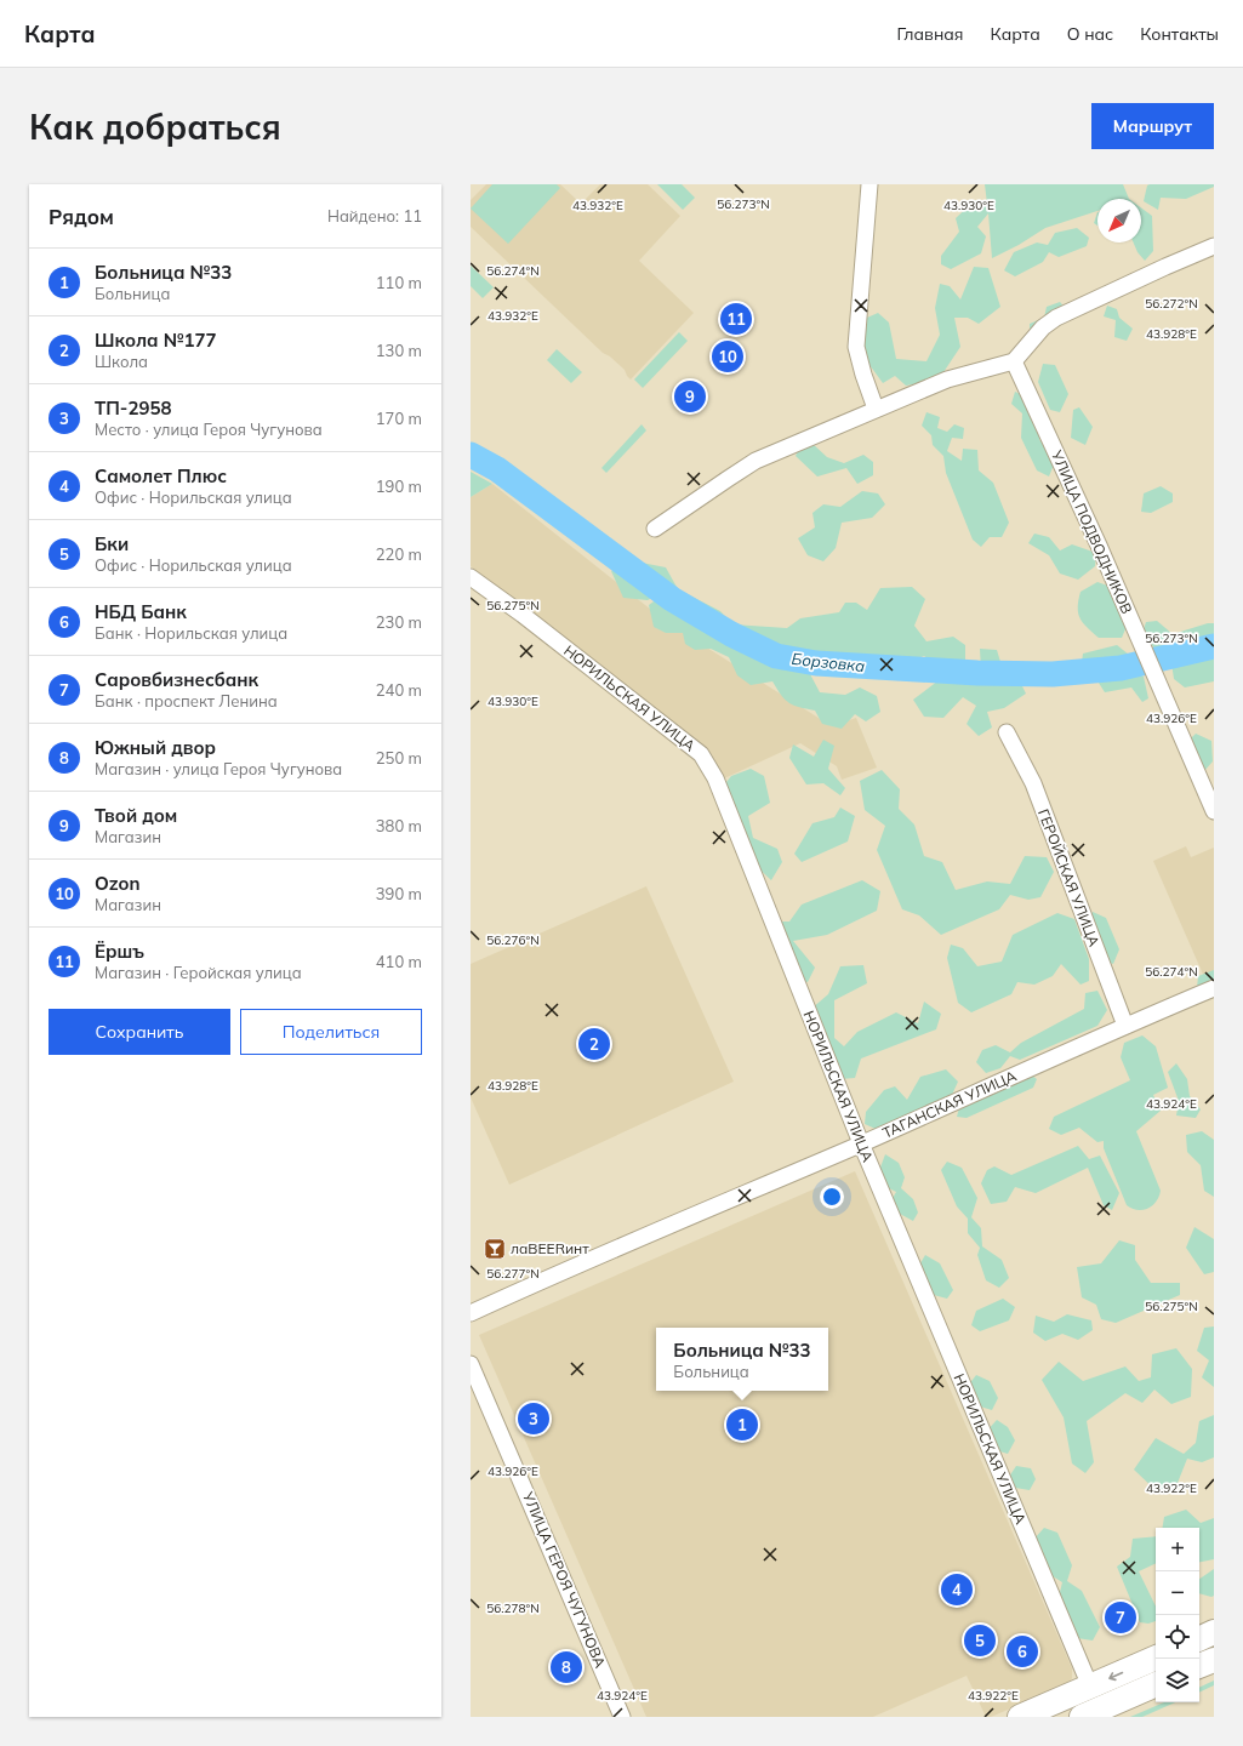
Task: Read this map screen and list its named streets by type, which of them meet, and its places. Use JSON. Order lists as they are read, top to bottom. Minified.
{"streets":{"street":["УЛИЦА ПОДВОДНИКОВ","НОРИЛЬСКАЯ УЛИЦА","ГЕРОЙСКАЯ УЛИЦА","ТАГАНСКАЯ УЛИЦА","УЛИЦА ГЕРОЯ ЧУГУНОВА"]},"crossings":[["НОРИЛЬСКАЯ УЛИЦА","ТАГАНСКАЯ УЛИЦА"],["ГЕРОЙСКАЯ УЛИЦА","ТАГАНСКАЯ УЛИЦА"]],"water":["Борзовка"],"places":{"bar":["лаBEERинт"]},"north":"bottom left","page":{"header":"Карта","nav":["Главная","Карта","О нас","Контакты"],"buttons":["Маршрут",["Сохранить","Поделиться"]],"title":"Как добраться","heading":["Рядом","Найдено: 11"],"list":[{"mark":"1","name":"Больница №33","note":"Больница","value":"110 m"},{"mark":"2","name":"Школа №177","note":"Школа","value":"130 m"},{"mark":"3","name":"ТП-2958","note":"Место · улица Героя Чугунова","value":"170 m"},{"mark":"4","name":"Самолет Плюс","note":"Офис · Норильская улица","value":"190 m"},{"mark":"5","name":"Бки","note":"Офис · Норильская улица","value":"220 m"},{"mark":"6","name":"НБД Банк","note":"Банк · Норильская улица","value":"230 m"},{"mark":"7","name":"Саровбизнесбанк","note":"Банк · проспект Ленина","value":"240 m"},{"mark":"8","name":"Южный двор","note":"Магазин · улица Героя Чугунова","value":"250 m"},{"mark":"9","name":"Твой дом","note":"Магазин","value":"380 m"},{"mark":"10","name":"Ozon","note":"Магазин","value":"390 m"},{"mark":"11","name":"Ёршъ","note":"Магазин · Геройская улица","value":"410 m"}],"pins":["11","10","9","2","3","1","4","7","5","6","8"],"popup":["Больница №33","Больница"],"map_buttons":["+","−"]},"coordinates":["56.273°N","43.930°E","43.932°E","56.274°N","56.272°N","43.928°E","56.275°N","43.926°E","56.276°N","43.924°E","56.277°N","43.922°E","56.278°N"]}
